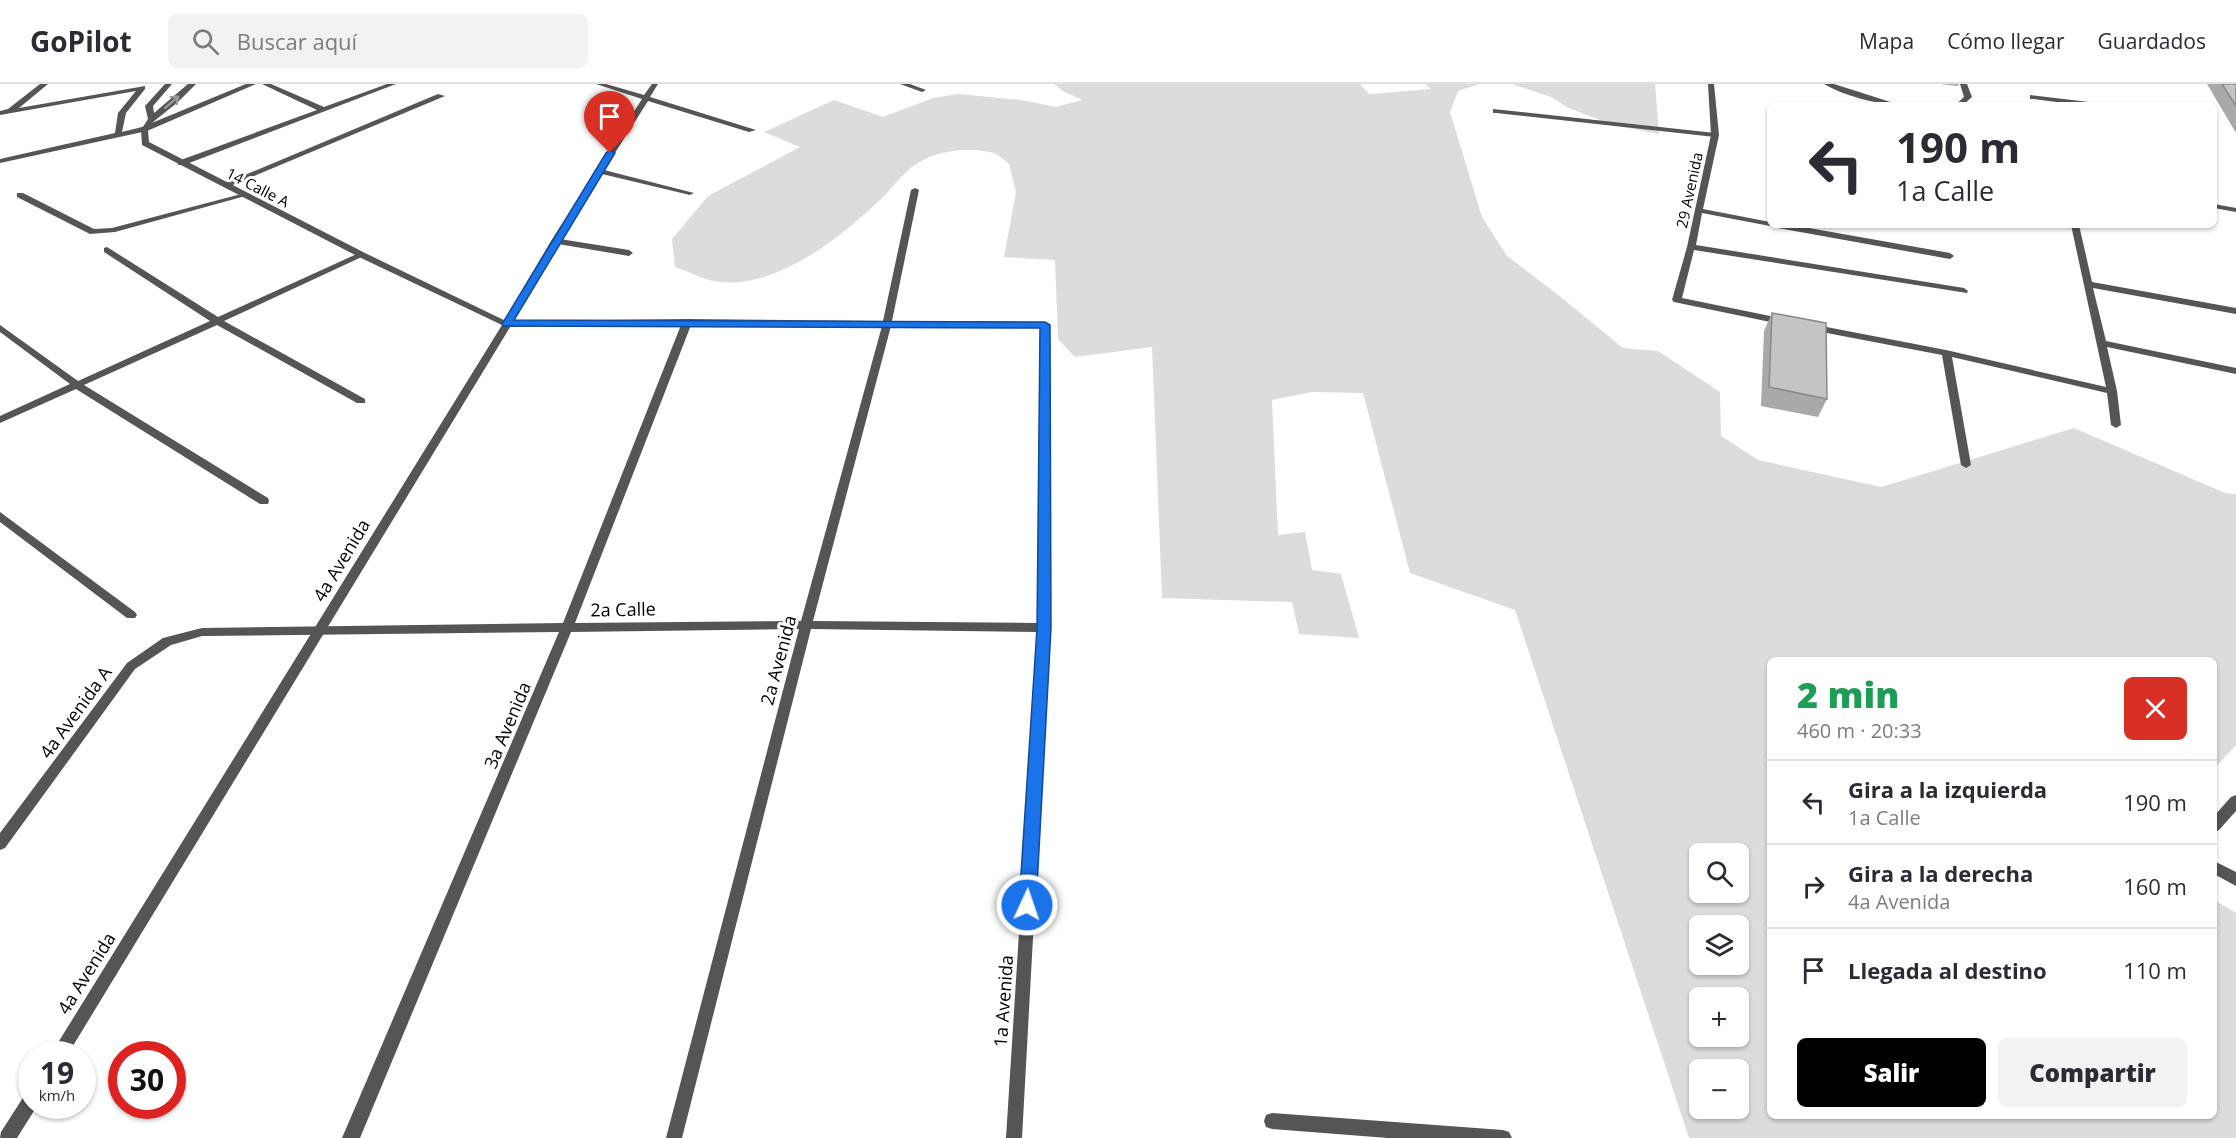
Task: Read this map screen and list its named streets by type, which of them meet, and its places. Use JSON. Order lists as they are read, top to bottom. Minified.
{"streets":{"street":["14 Calle A","29 Avenida","4a Avenida","2a Calle","2a Avenida","4a Avenida A","3a Avenida","1a Avenida"]},"crossings":[["14 Calle A","4a Avenida"],["4a Avenida","2a Calle"],["2a Calle","2a Avenida"],["2a Calle","4a Avenida A"],["2a Calle","3a Avenida"],["2a Calle","1a Avenida"],["2a Avenida","1a Avenida"]],"page":{"header":"GoPilot","search":"Buscar aquí","nav":["Mapa","Cómo llegar","Guardados"],"turn":["190 m","1a Calle"],"heading":["2 min","460 m · 20:33"],"list":[{"name":"Gira a la izquierda","note":"1a Calle","value":"190 m"},{"name":"Gira a la derecha","note":"4a Avenida","value":"160 m"},{"name":"Llegada al destino","value":"110 m"}],"map_buttons":["+","−"],"buttons":["Salir","Compartir"],"speed":"19 km/h","limit":"30"}}
